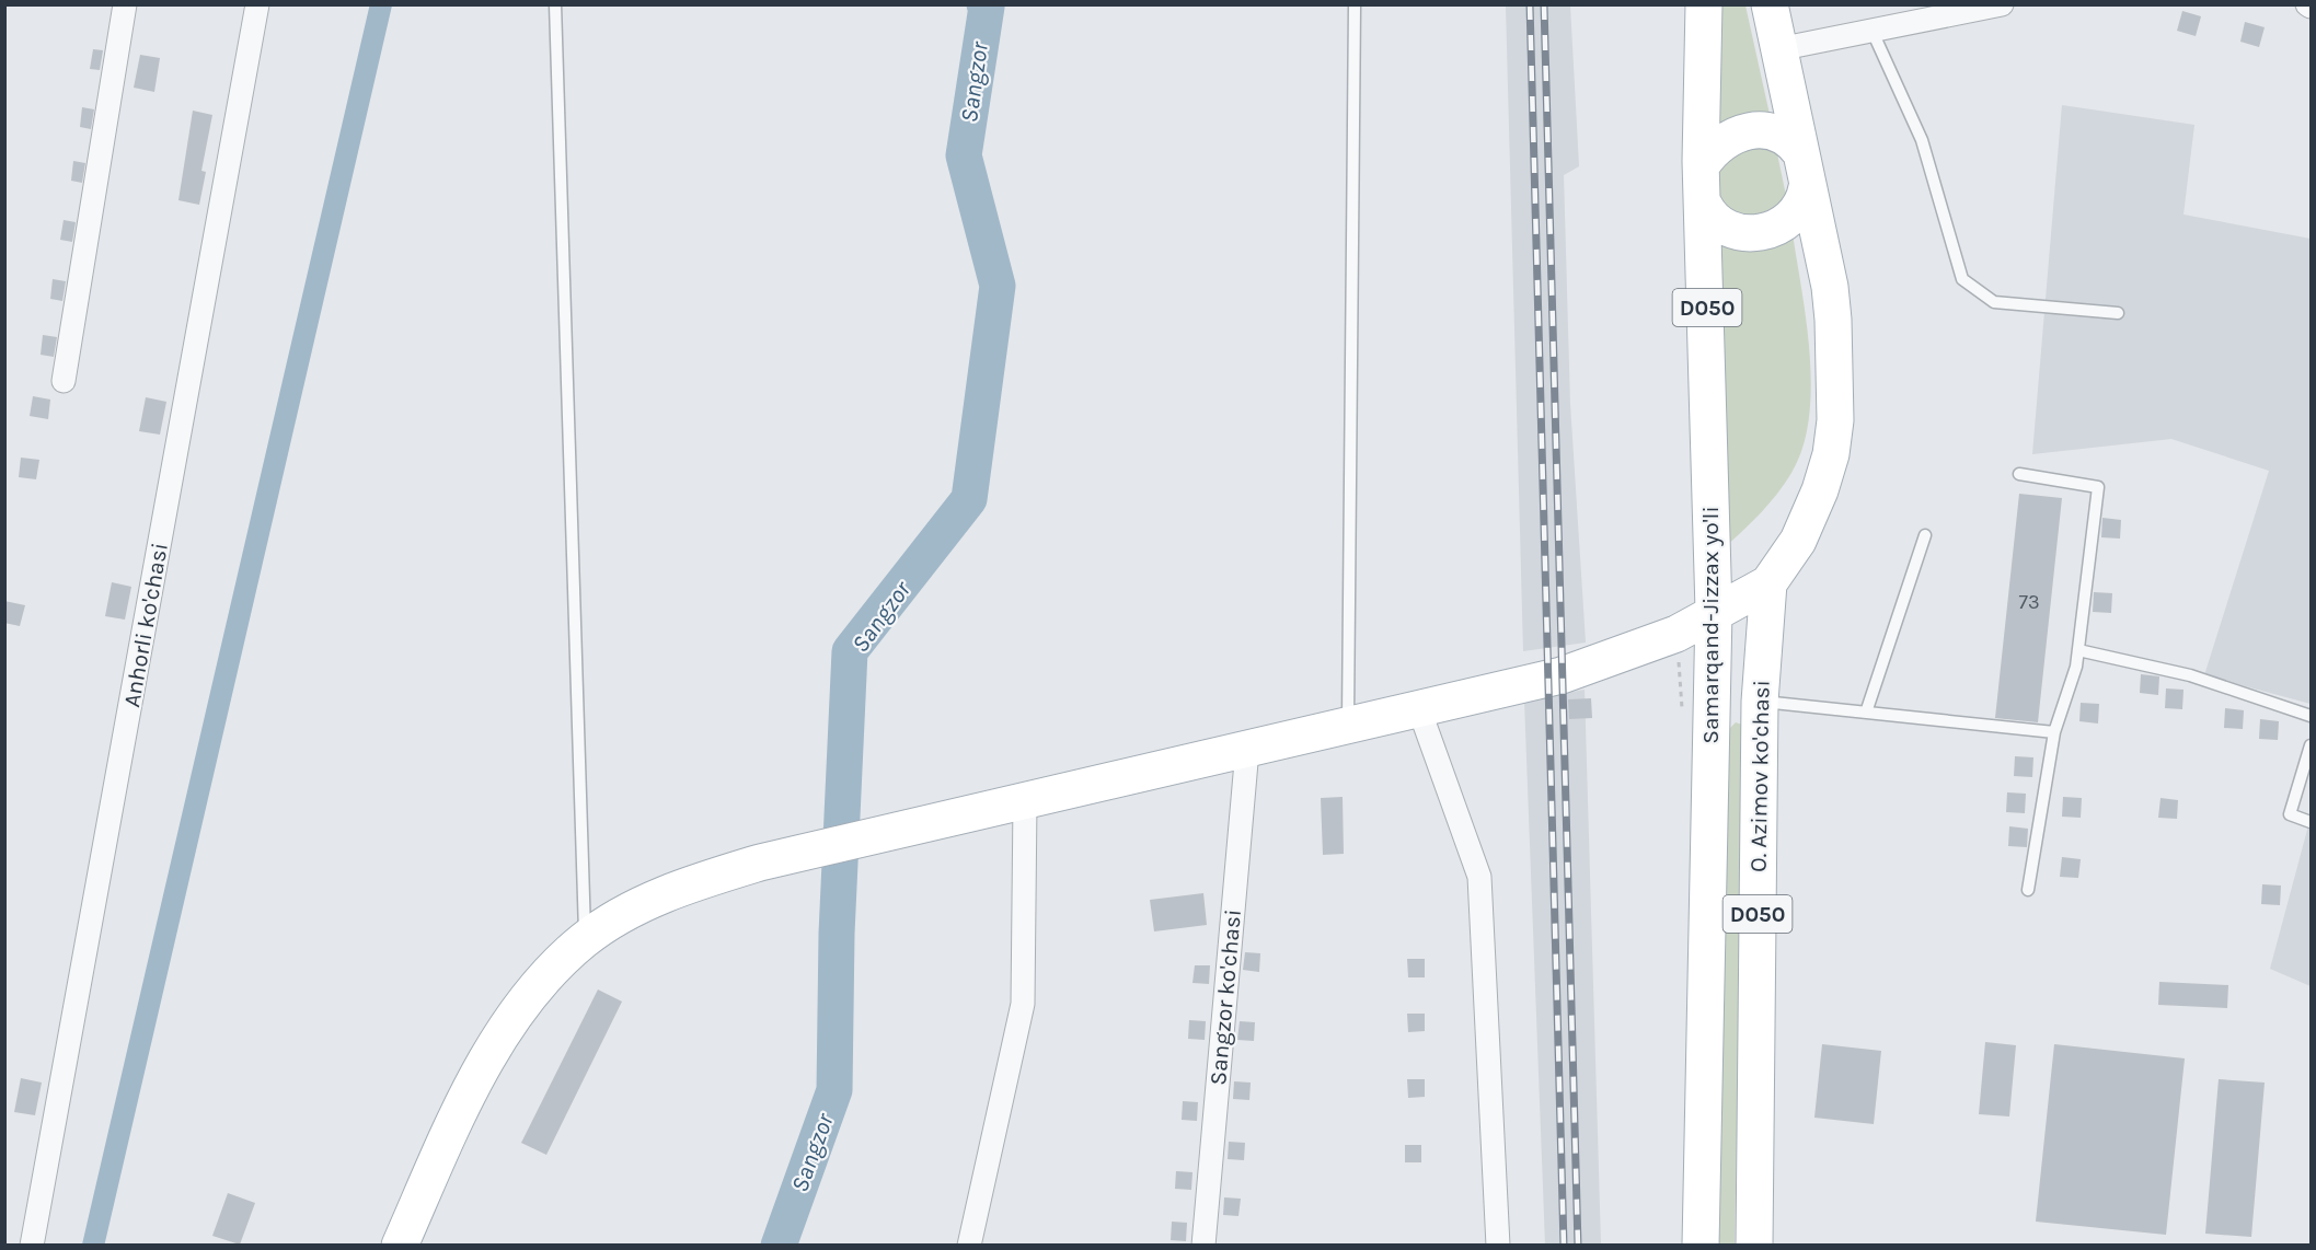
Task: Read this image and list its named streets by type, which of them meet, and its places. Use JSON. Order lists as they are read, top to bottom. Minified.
{"streets":{"main road":["D050","Samarqand-Jizzax yo'li","O. Azimov ko'chasi"],"street":["Anhorli ko'chasi","Sangzor ko'chasi"]},"crossings":[["D050","Samarqand-Jizzax yo'li"],["D050","O. Azimov ko'chasi"]],"water":["Sangzor"],"house_numbers":["73"]}
